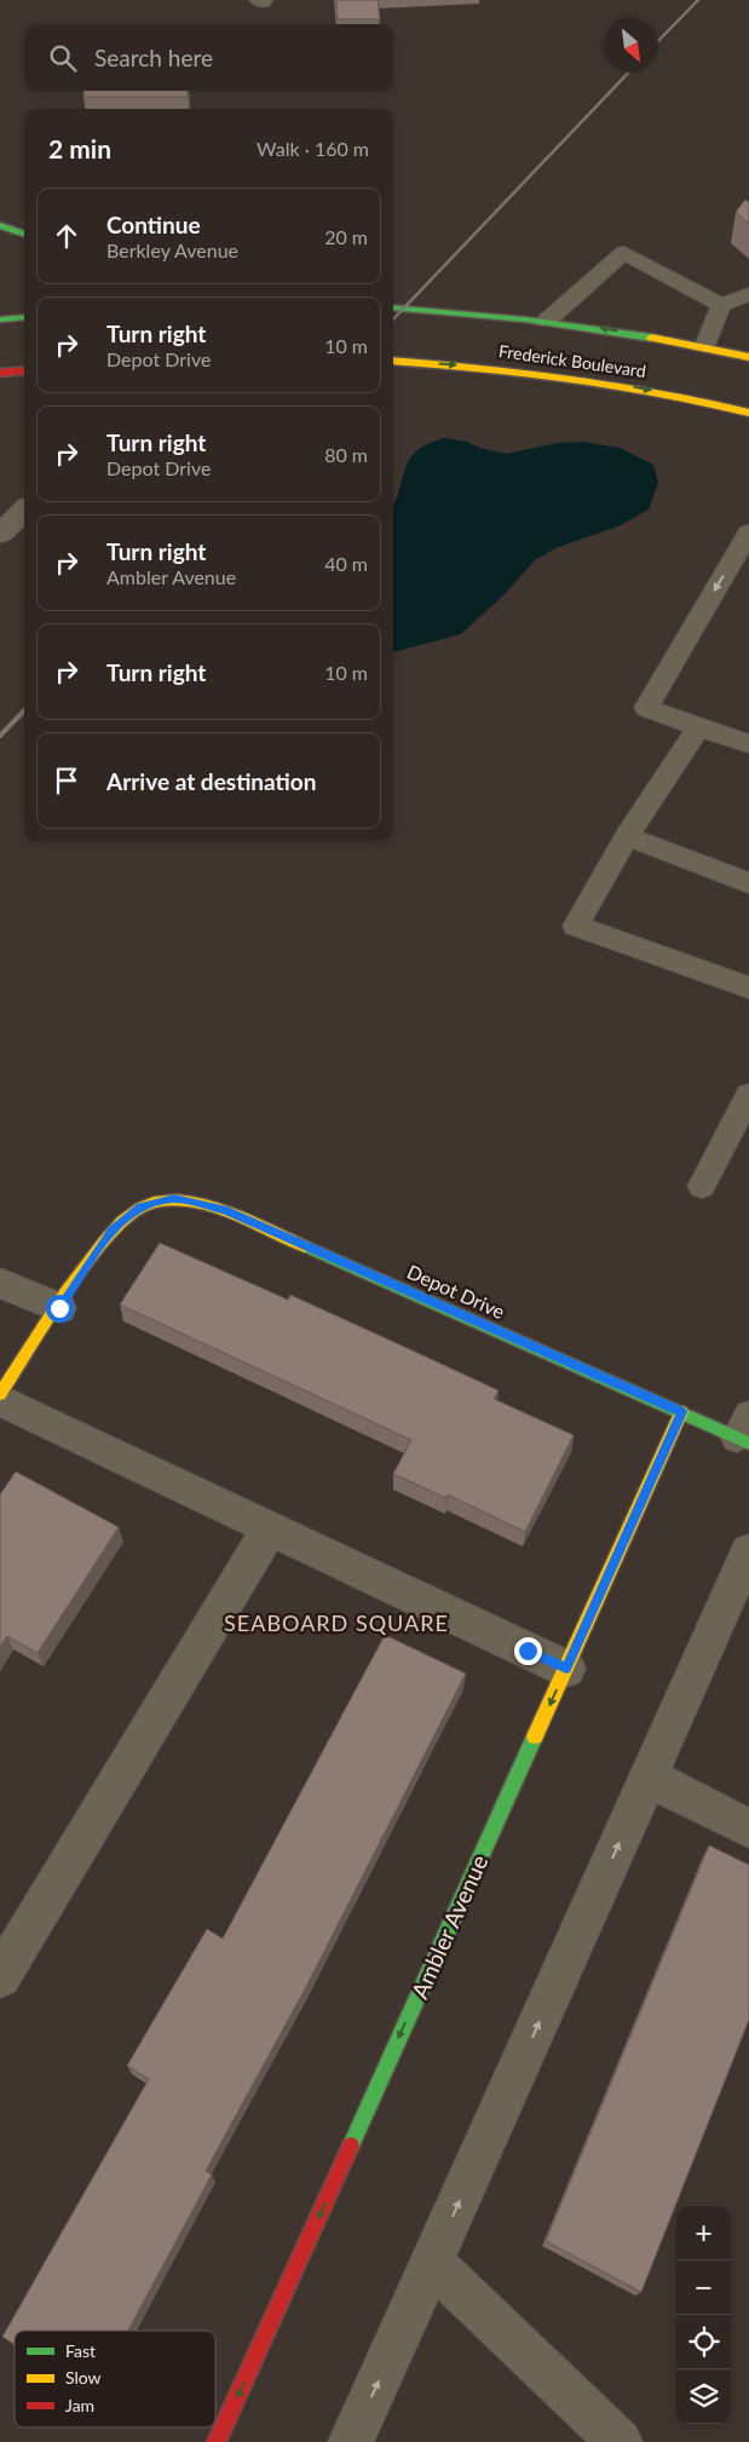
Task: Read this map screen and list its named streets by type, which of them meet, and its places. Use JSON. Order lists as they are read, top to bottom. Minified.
{"streets":{"main road":["Frederick Boulevard","Depot Drive","Ambler Avenue"]},"crossings":[["Depot Drive","Ambler Avenue"]],"one_way":["Ambler Avenue"],"districts":["SEABOARD SQUARE"],"legend":["Fast","Slow","Jam"],"north":"bottom right","page":{"search":"Search here","heading":["2 min","Walk · 160 m"],"list":[["Continue","Berkley Avenue","20 m"],["Turn right","Depot Drive","10 m"],["Turn right","Depot Drive","80 m"],["Turn right","Ambler Avenue","40 m"],["Turn right","10 m"],"Arrive at destination"],"map_buttons":["+","−"]}}
